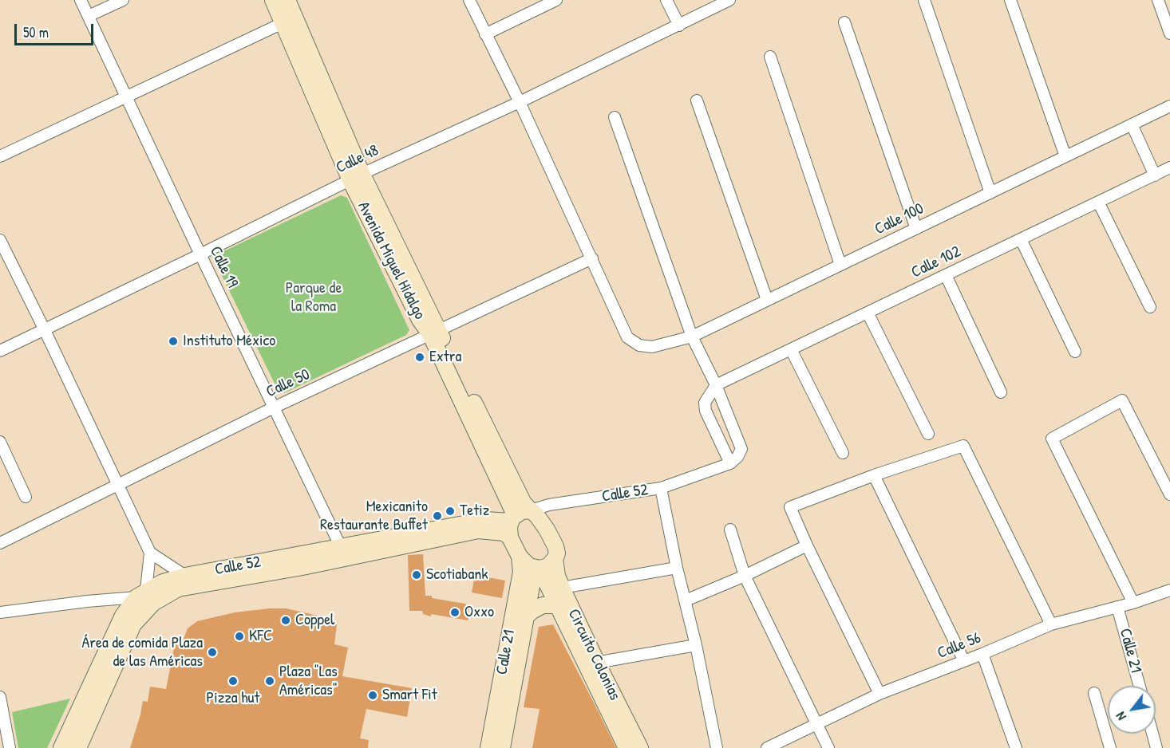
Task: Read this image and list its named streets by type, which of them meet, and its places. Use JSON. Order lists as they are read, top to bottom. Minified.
{"streets":{"street":["Calle 48","Calle 100","Avenida Miguel Hidalgo","Calle 102","Calle 19","Calle 50","Calle 52","Calle 56","Calle 21","Circuito Colonias"]},"crossings":[["Calle 48","Avenida Miguel Hidalgo"],["Calle 48","Calle 19"],["Calle 100","Calle 50"],["Avenida Miguel Hidalgo","Calle 50"],["Avenida Miguel Hidalgo","Calle 52"],["Avenida Miguel Hidalgo","Calle 21"],["Avenida Miguel Hidalgo","Circuito Colonias"],["Calle 19","Calle 50"],["Calle 19","Calle 52"],["Calle 52","Calle 21"],["Calle 52","Circuito Colonias"],["Calle 56","Calle 21"],["Calle 21","Circuito Colonias"]],"parks":["Parque de la Roma"],"places":["Instituto México","Extra","Tetiz","Mexicanito Restaurante Buffet","Scotiabank","Oxxo","Coppel","KFC","Área de comida Plaza de las Américas","Pizza hut","Plaza \"Las Américas\"","Smart Fit"],"scale_bar":"50 m","north":"bottom left"}
